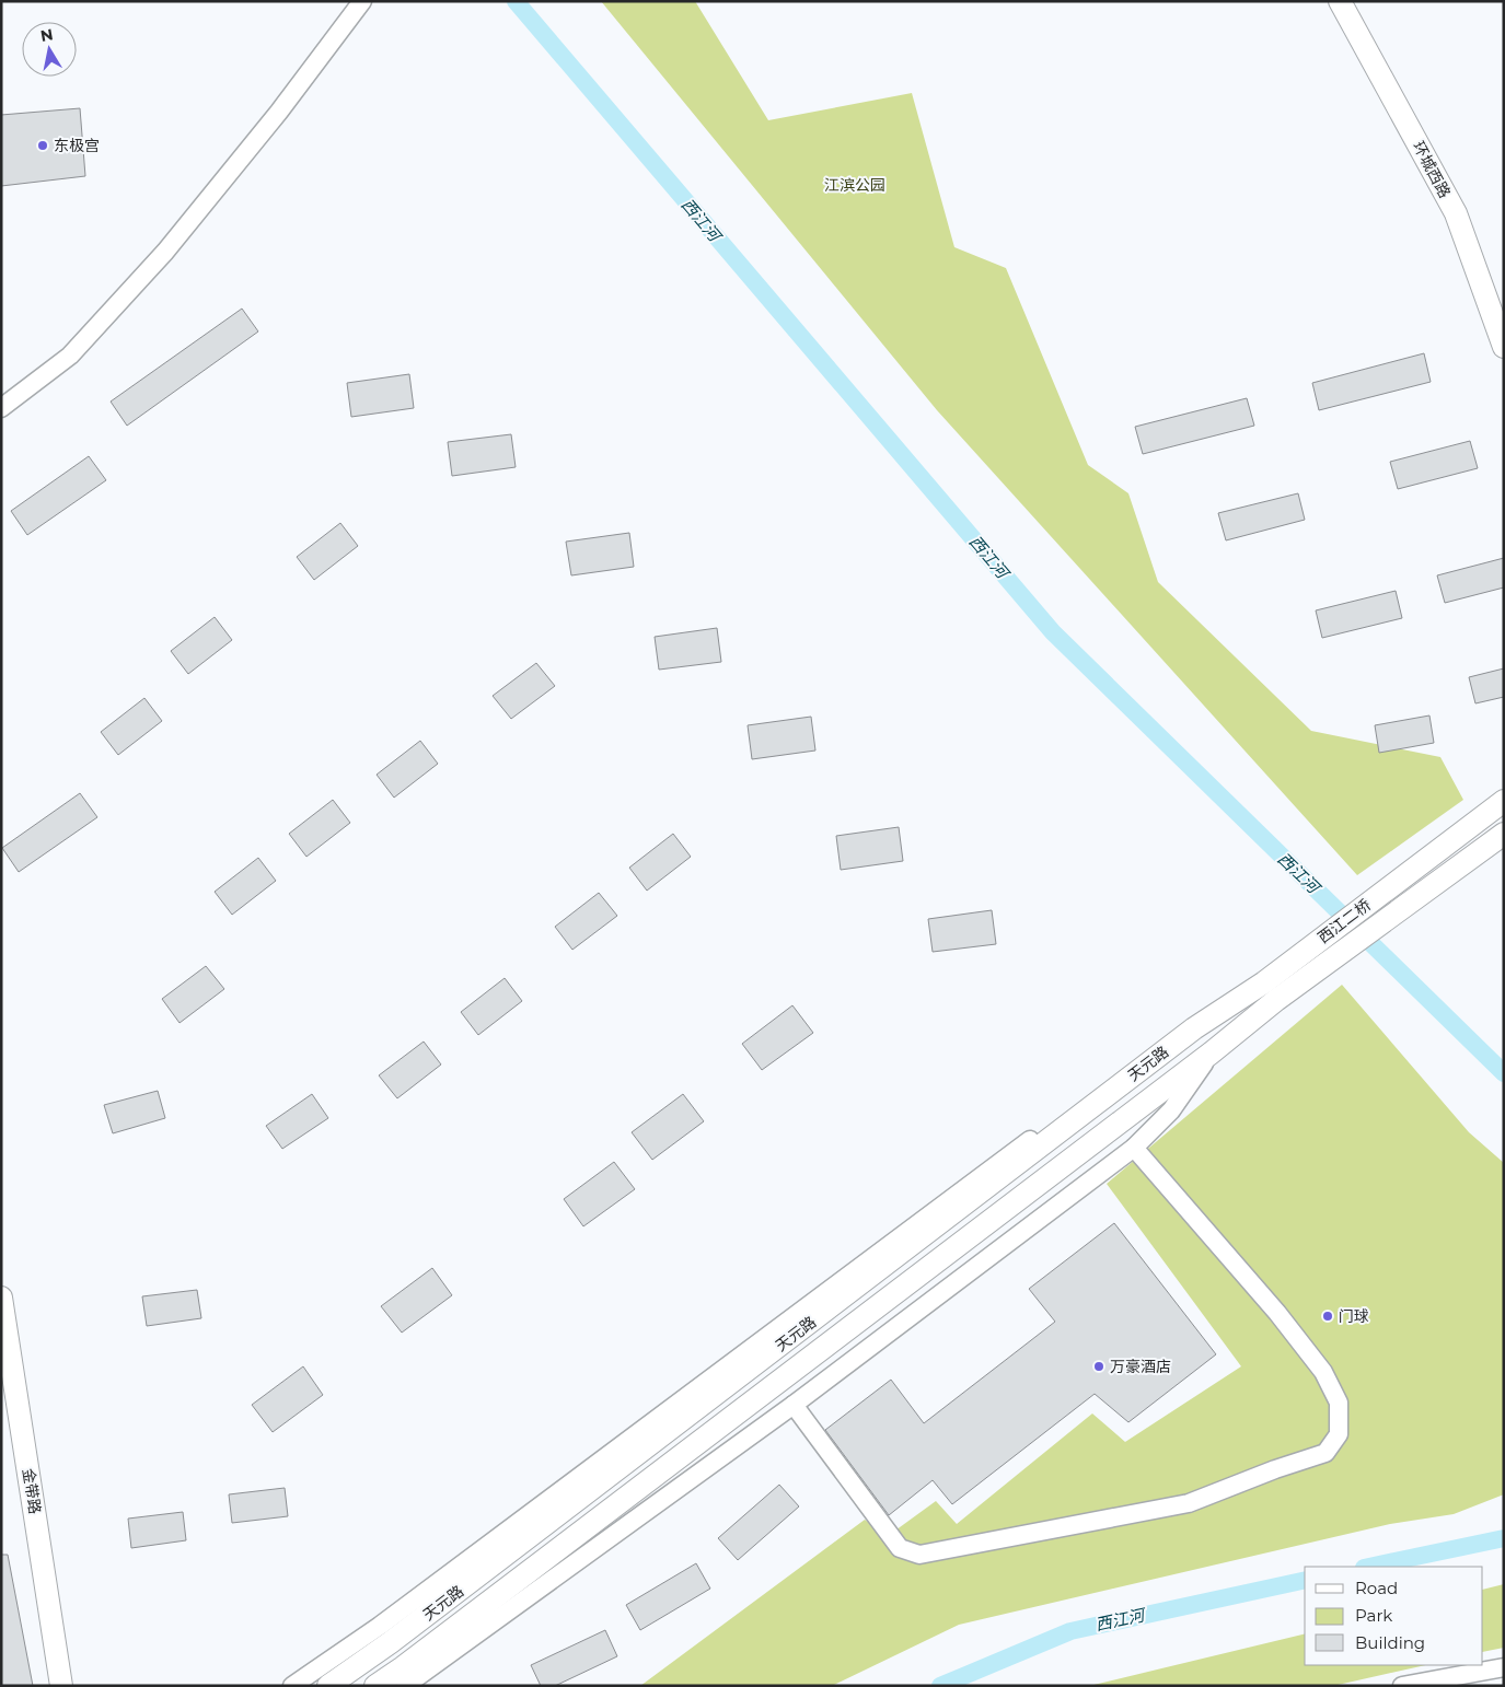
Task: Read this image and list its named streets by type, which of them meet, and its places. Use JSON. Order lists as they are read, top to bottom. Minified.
{"streets":{"main road":["环城西路","西江二桥","天元路","金带路"]},"crossings":[["西江二桥","天元路"]],"water":["西江河"],"parks":["江滨公园"],"places":["东极宫","门球","万豪酒店"],"legend":["Road","Park","Building"],"north":"top"}
